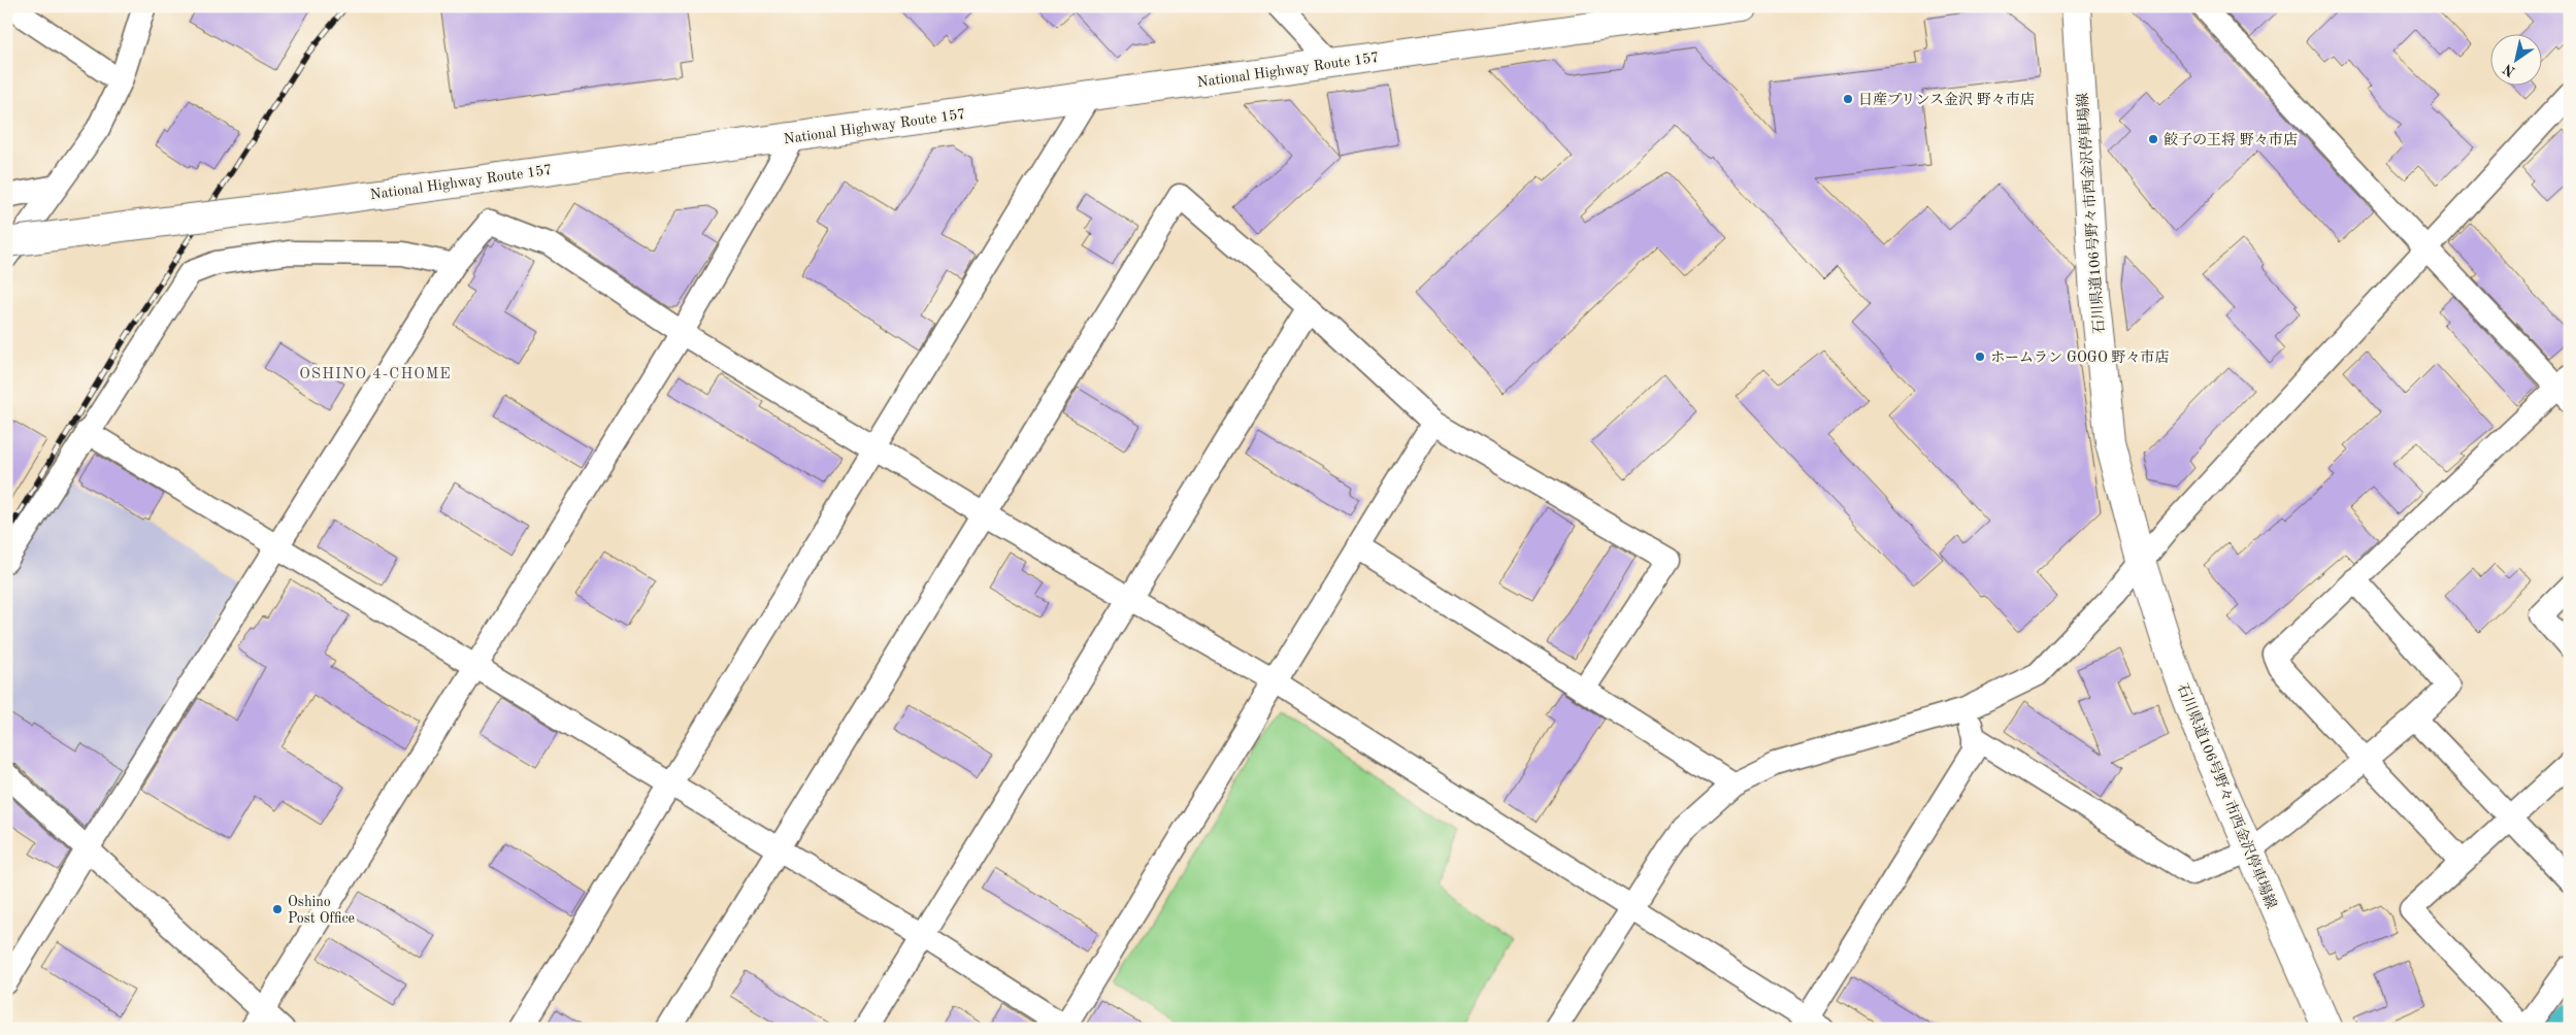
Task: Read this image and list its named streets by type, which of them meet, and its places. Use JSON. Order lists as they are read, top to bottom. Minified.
{"streets":{"main road":["National Highway Route 157","石川県道106号野々市西金沢停車場線"]},"districts":["OSHINO 4-CHOME"],"places":["日産プリンス金沢 野々市店","餃子の王将 野々市店","ホームラン GOGO 野々市店","Oshino Post Office"],"north":"bottom left"}
